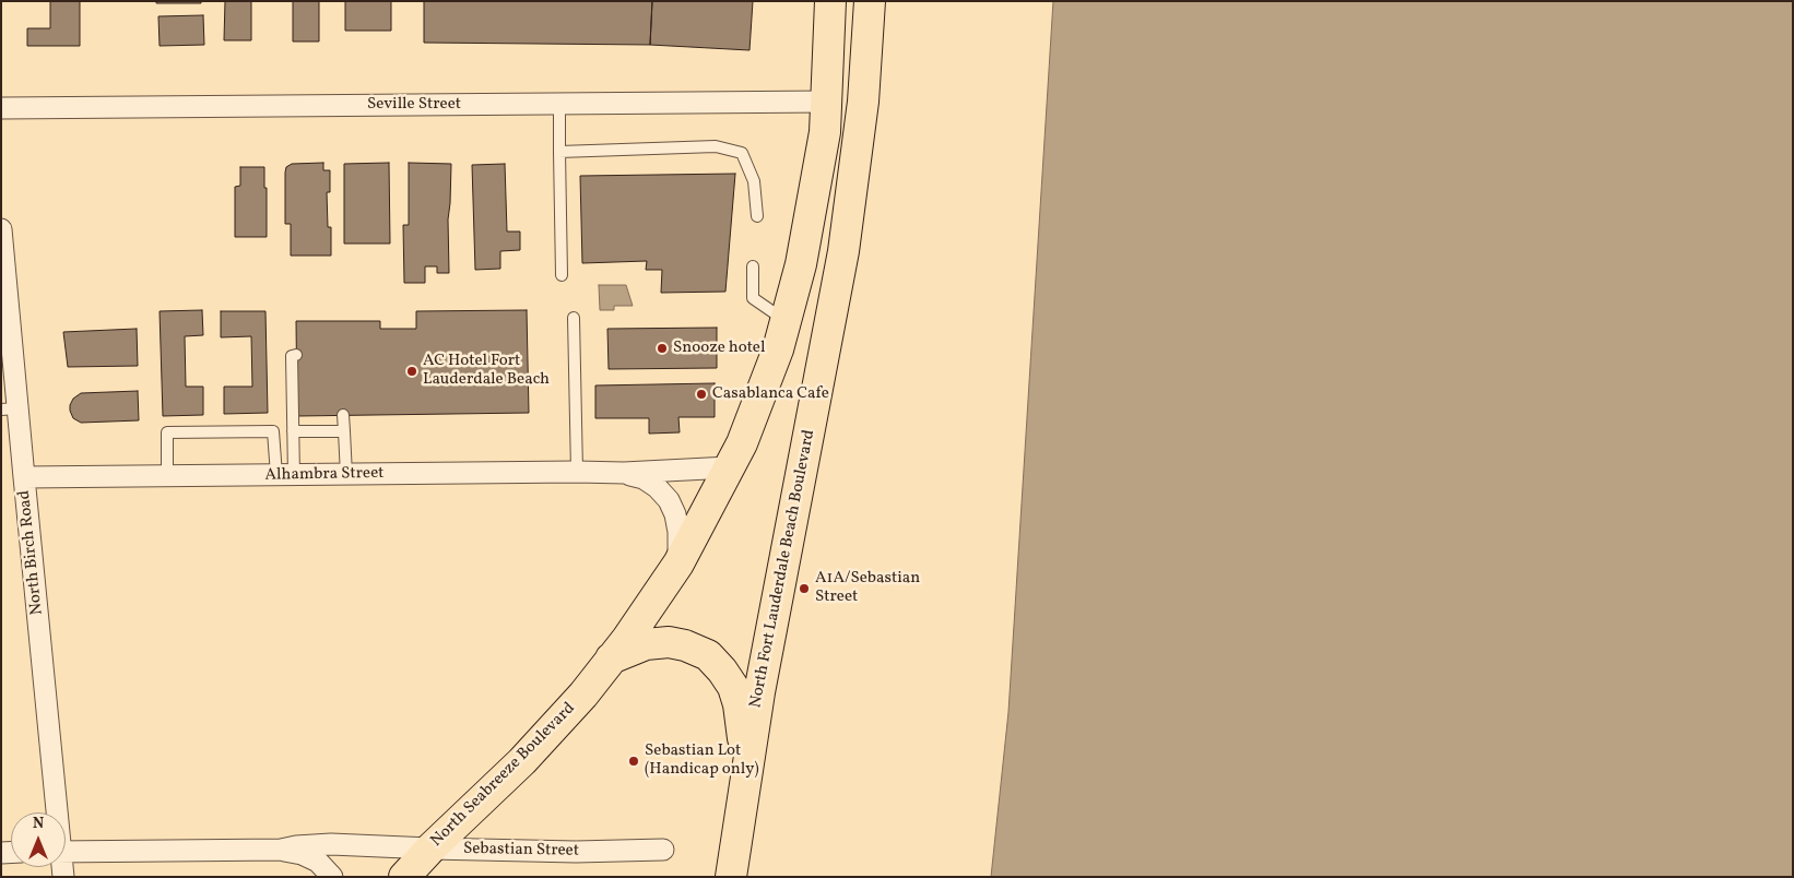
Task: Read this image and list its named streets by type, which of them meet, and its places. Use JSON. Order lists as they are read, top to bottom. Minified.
{"streets":{"main road":["North Fort Lauderdale Beach Boulevard","North Seabreeze Boulevard"],"street":["Seville Street","Alhambra Street","North Birch Road","Sebastian Street"]},"crossings":[["Alhambra Street","North Birch Road"],["Alhambra Street","North Seabreeze Boulevard"],["North Seabreeze Boulevard","Sebastian Street"]],"places":["Snooze hotel","AC Hotel Fort Lauderdale Beach","Casablanca Cafe","A1A/Sebastian Street","Sebastian Lot (Handicap only)"],"north":"top"}
